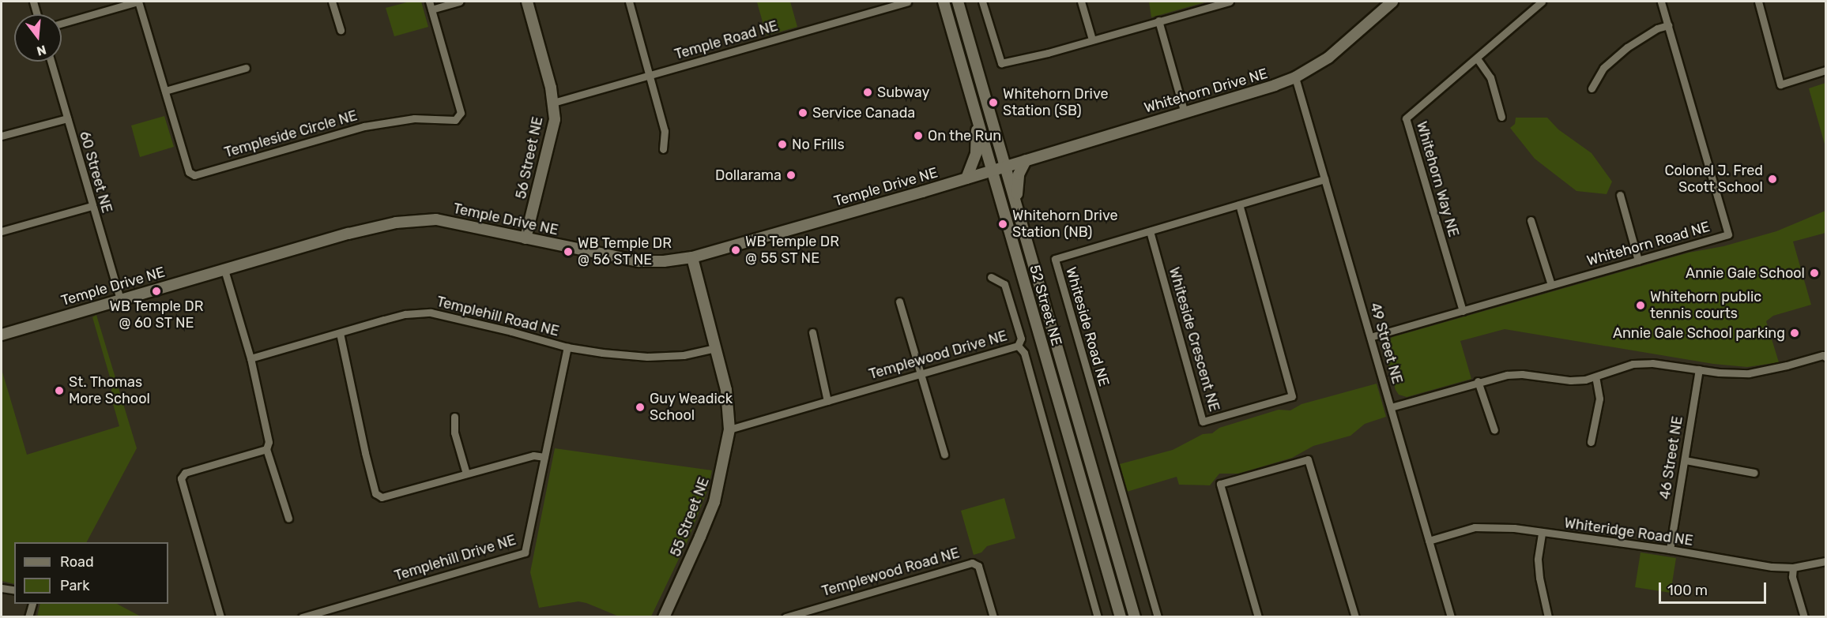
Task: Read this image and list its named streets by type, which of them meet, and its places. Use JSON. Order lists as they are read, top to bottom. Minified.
{"streets":{"street":["Temple Road NE","Whitehorn Drive NE","Templeside Circle NE","56 Street NE","60 Street NE","Whitehorn Way NE","Temple Drive NE","Whitehorn Road NE","52 Street NE","Templehill Road NE","Whiteside Road NE","Whiteside Crescent NE","49 Street NE","Templewood Drive NE","46 Street NE","55 Street NE","Whiteridge Road NE","Templehill Drive NE","Templewood Road NE"]},"crossings":[["Temple Road NE","56 Street NE"],["Whitehorn Drive NE","Temple Drive NE"],["Whitehorn Drive NE","52 Street NE"],["Whitehorn Drive NE","49 Street NE"],["56 Street NE","Temple Drive NE"],["60 Street NE","Temple Drive NE"],["Whitehorn Way NE","Whitehorn Road NE"],["Temple Drive NE","52 Street NE"],["Temple Drive NE","55 Street NE"],["Whitehorn Road NE","49 Street NE"],["Templehill Road NE","55 Street NE"],["Templehill Road NE","Templehill Drive NE"],["Whiteside Road NE","Whiteside Crescent NE"],["Whiteside Road NE","49 Street NE"],["49 Street NE","Whiteridge Road NE"],["Templewood Drive NE","55 Street NE"],["46 Street NE","Whiteridge Road NE"]],"places":["Subway","Whitehorn Drive Station (SB)","Service Canada","On the Run","No Frills","Dollarama","Colonel J. Fred Scott School","Whitehorn Drive Station (NB)","WB Temple DR @ 55 ST NE","WB Temple DR @ 56 ST NE","Annie Gale School","WB Temple DR @ 60 ST NE","Whitehorn public tennis courts","Annie Gale School parking","St. Thomas More School","Guy Weadick School"],"legend":["Road","Park"],"scale_bar":"100 m","north":"bottom"}
